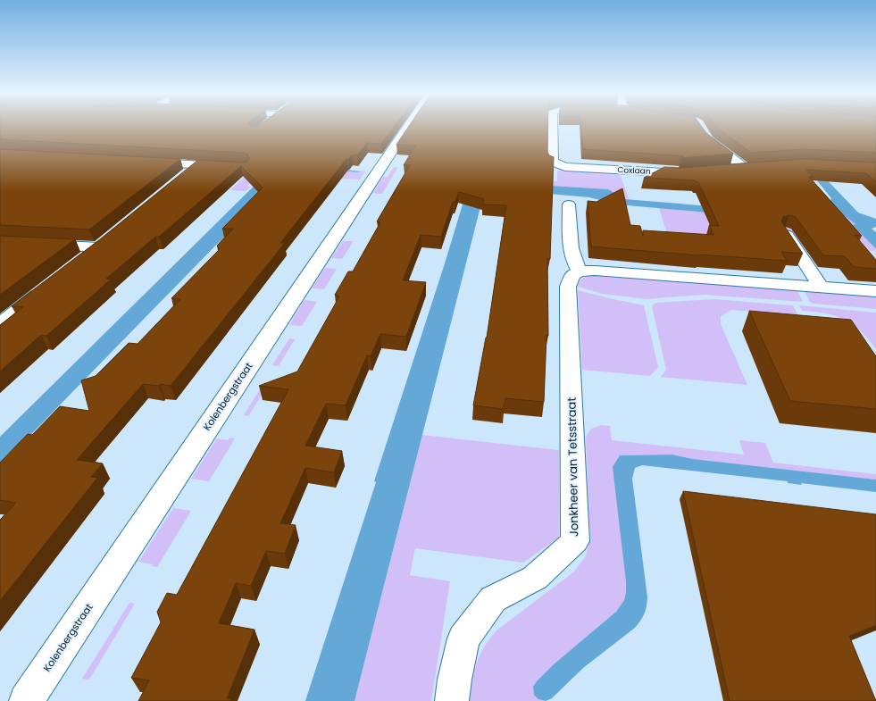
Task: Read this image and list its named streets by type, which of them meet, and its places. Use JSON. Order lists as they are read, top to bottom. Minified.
{"streets":{"street":["Coxlaan","Kolenbergstraat","Jonkheer van Tetsstraat"]}}
